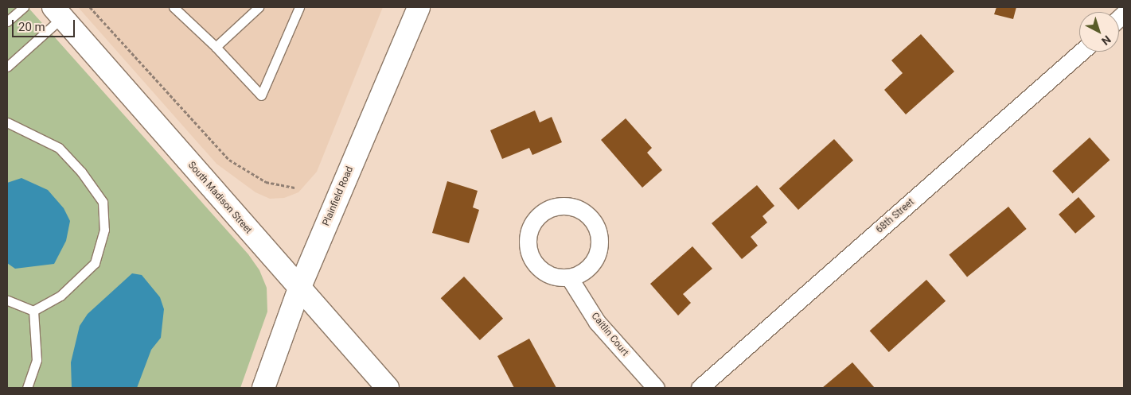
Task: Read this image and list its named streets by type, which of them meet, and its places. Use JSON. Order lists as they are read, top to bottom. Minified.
{"streets":{"street":["Plainfield Road","South Madison Street","68th Street","Caitlin Court"]},"crossings":[["Plainfield Road","South Madison Street"]],"scale_bar":"20 m","north":"bottom right"}
